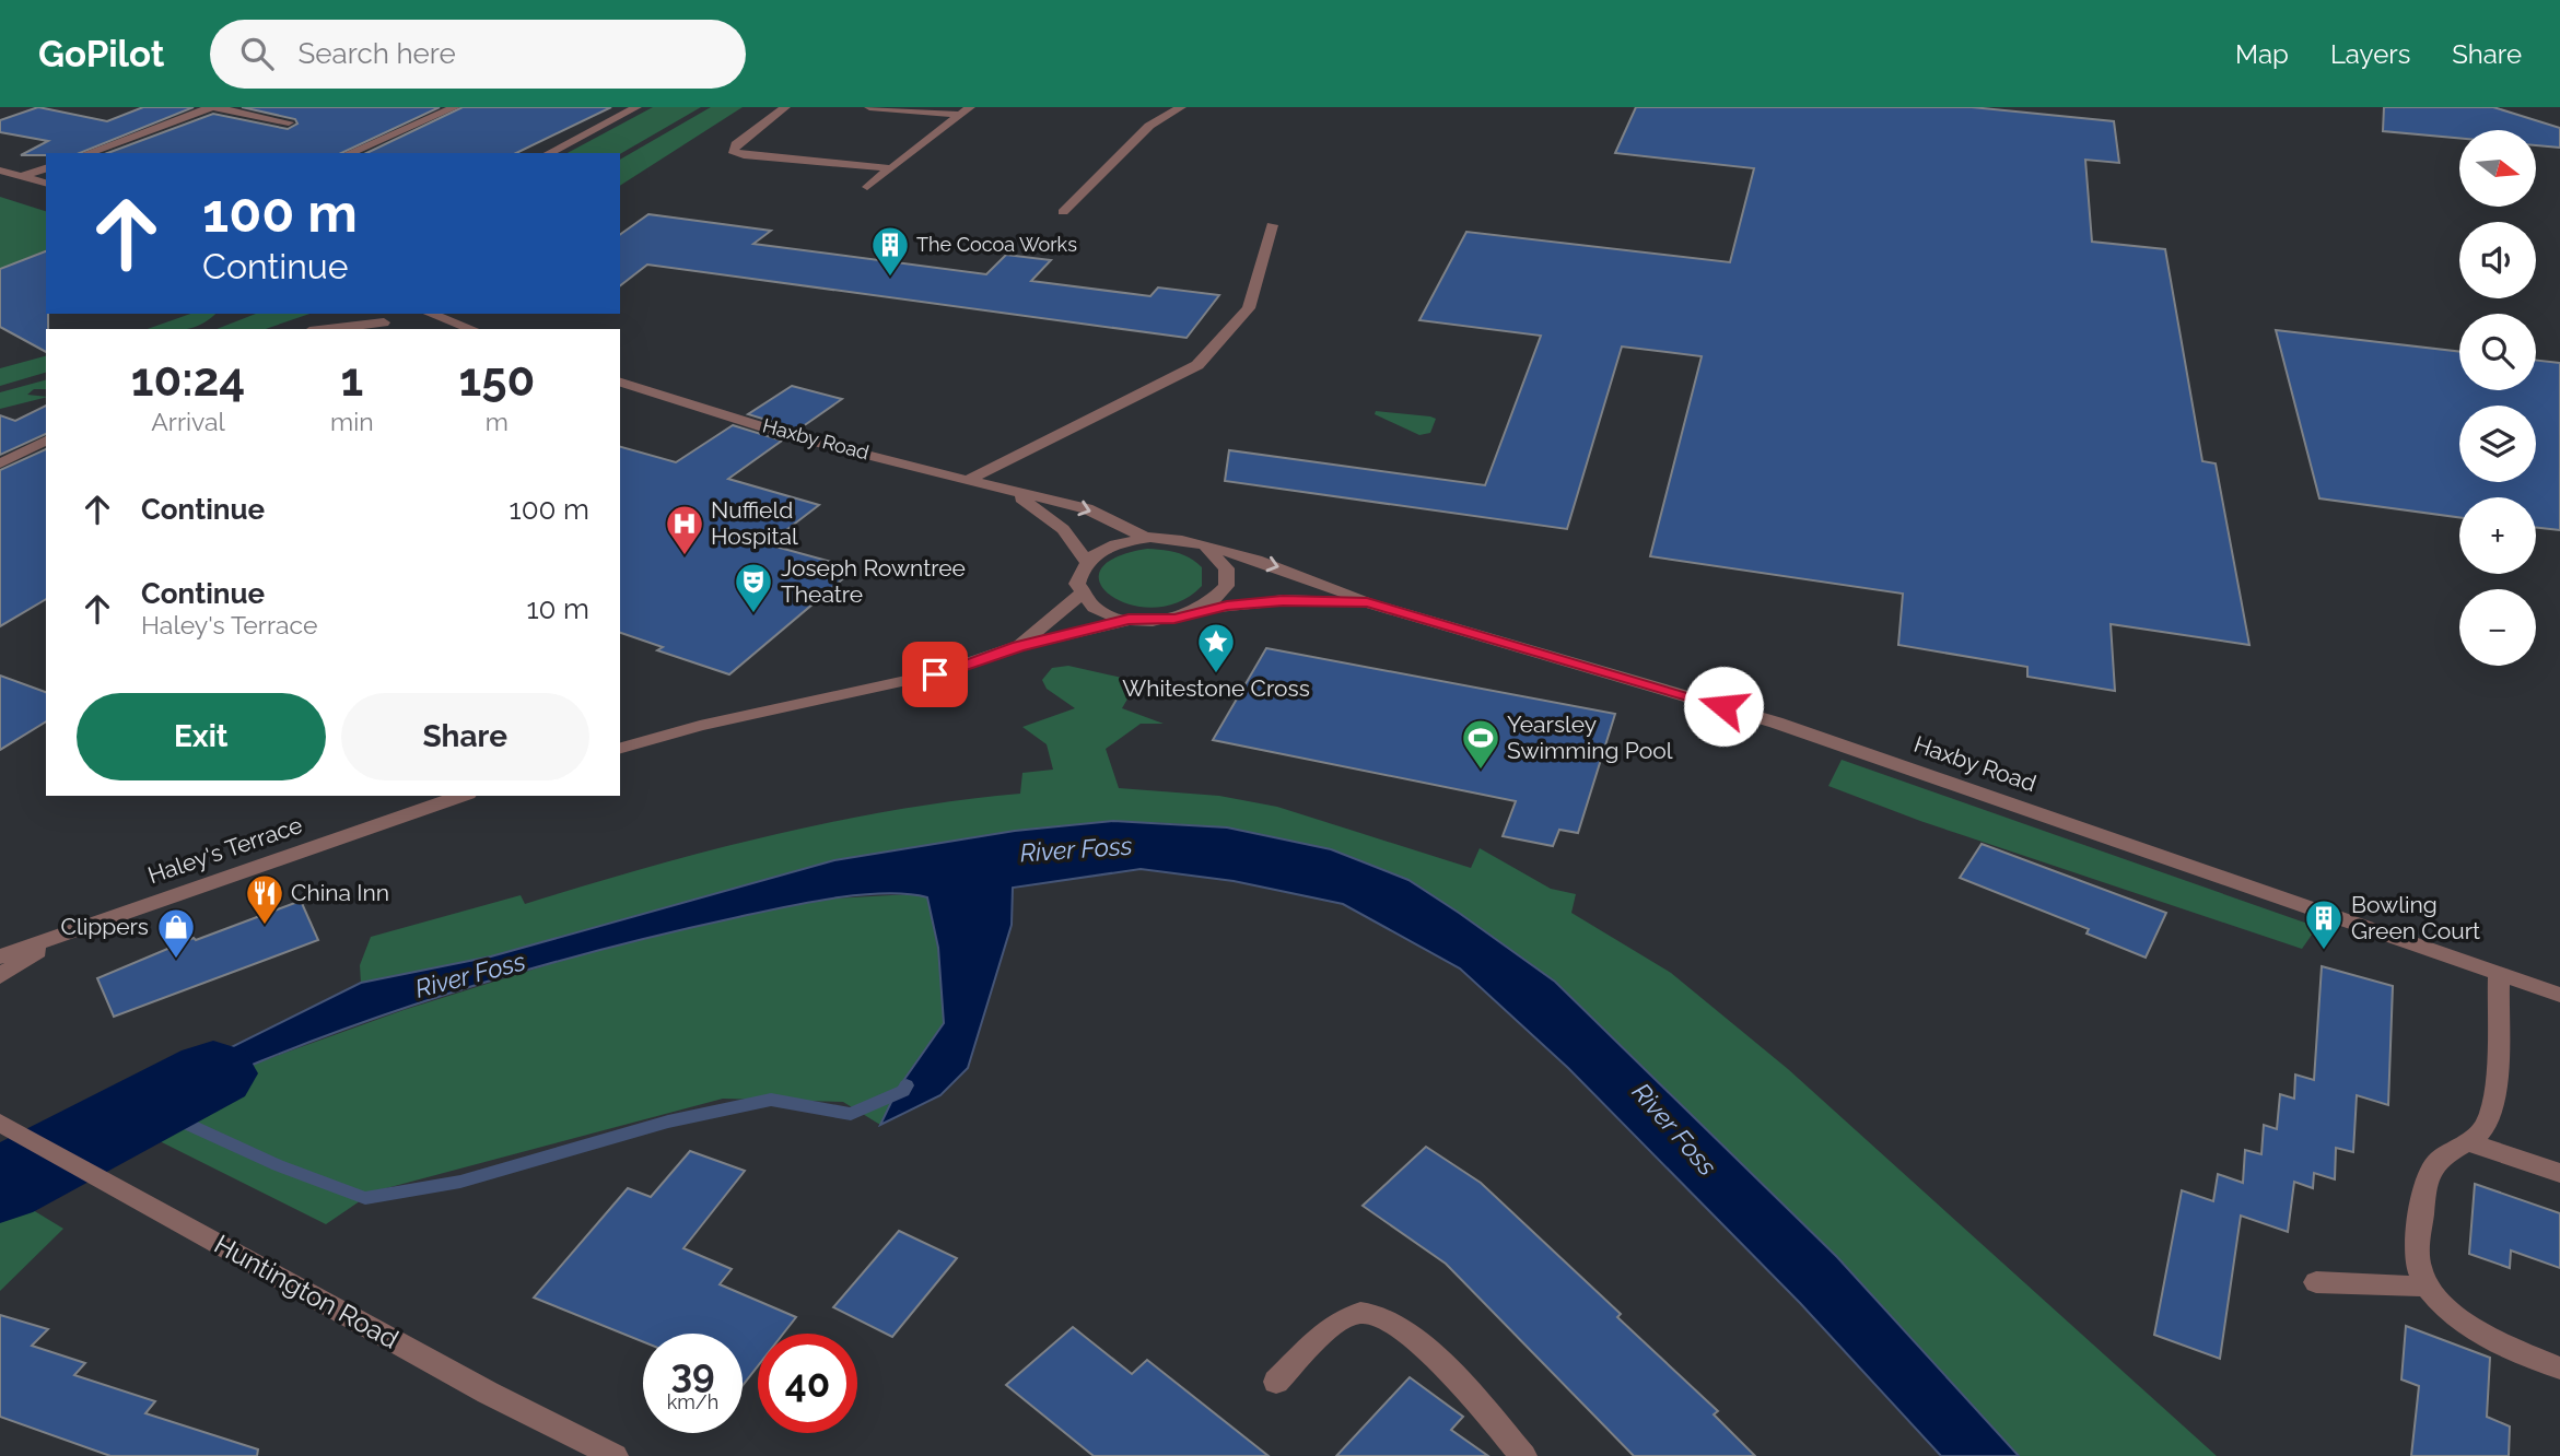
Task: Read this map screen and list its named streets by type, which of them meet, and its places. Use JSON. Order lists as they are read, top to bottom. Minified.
{"streets":{"street":["Haxby Road","Haley's Terrace","Huntington Road"]},"water":["River Foss"],"places":{"building":["The Cocoa Works","Bowling Green Court"],"hospital":["Nuffield Hospital"],"theatre":["Joseph Rowntree Theatre"],"place":["Whitestone Cross"],"sports":["Yearsley Swimming Pool"],"restaurant":["China Inn"],"shop":["Clippers"]},"north":"right","page":{"header":"GoPilot","search":"Search here","nav":["Map","Layers","Share"],"map_buttons":["+","−"],"turn":["100 m","Continue"],"eta":["10:24","Arrival","1","min","150","m"],"list":[{"name":"Continue","value":"100 m"},{"name":"Continue","note":"Haley's Terrace","value":"10 m"}],"buttons":["Exit","Share"],"speed":"39 km/h","limit":"40"}}
